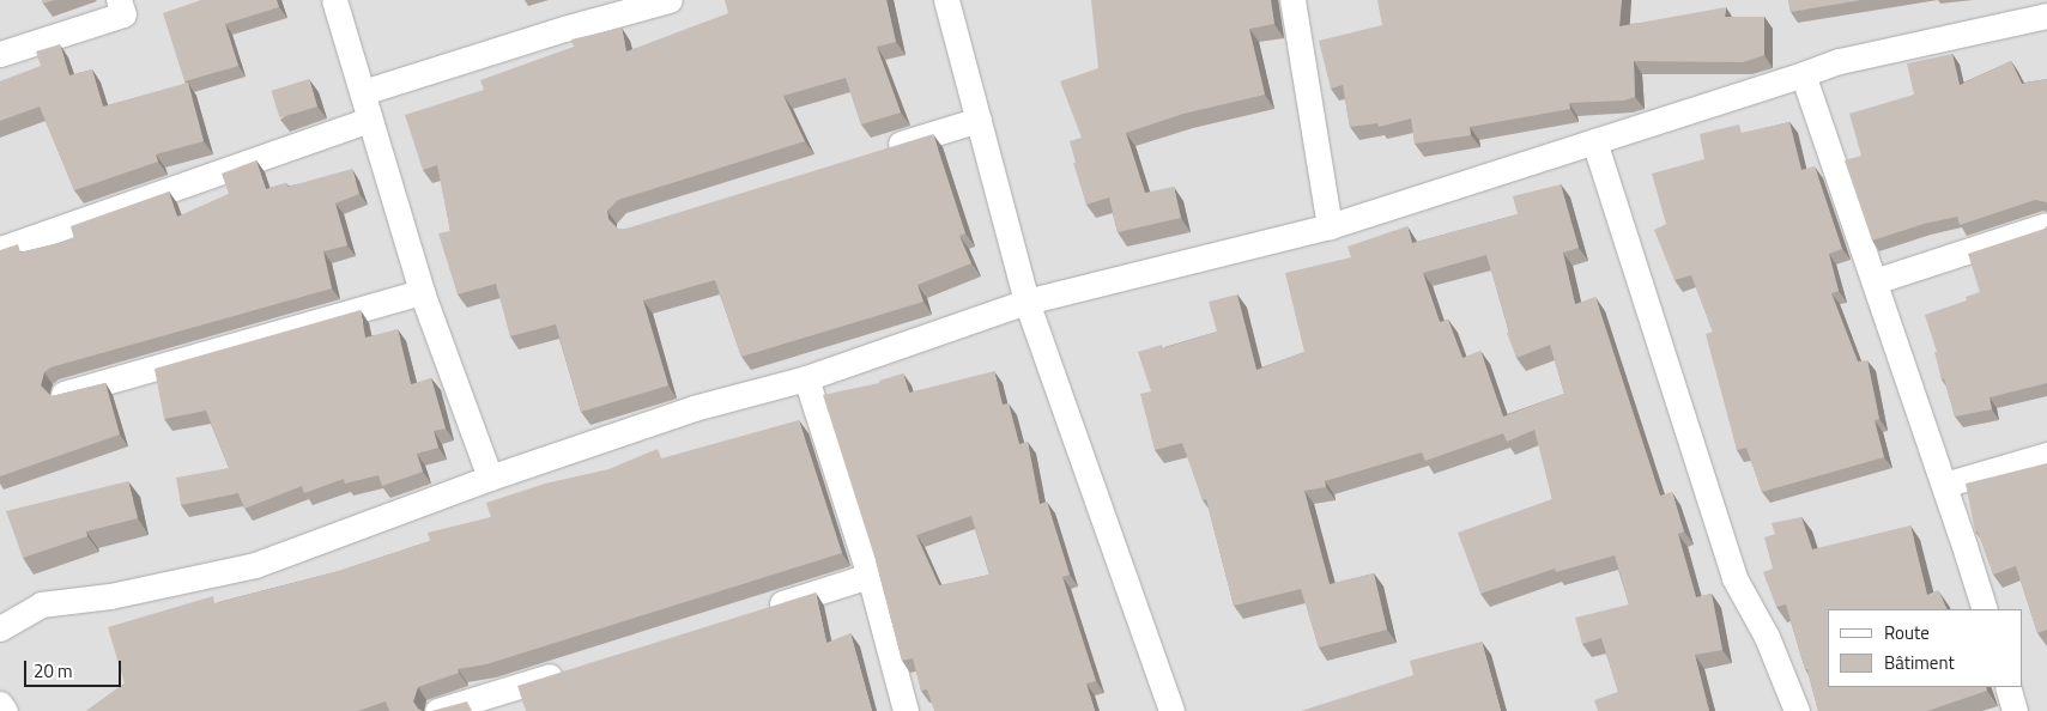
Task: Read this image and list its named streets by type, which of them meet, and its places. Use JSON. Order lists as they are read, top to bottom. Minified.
{"legend":["Route","Bâtiment"],"scale_bar":"20 m"}
